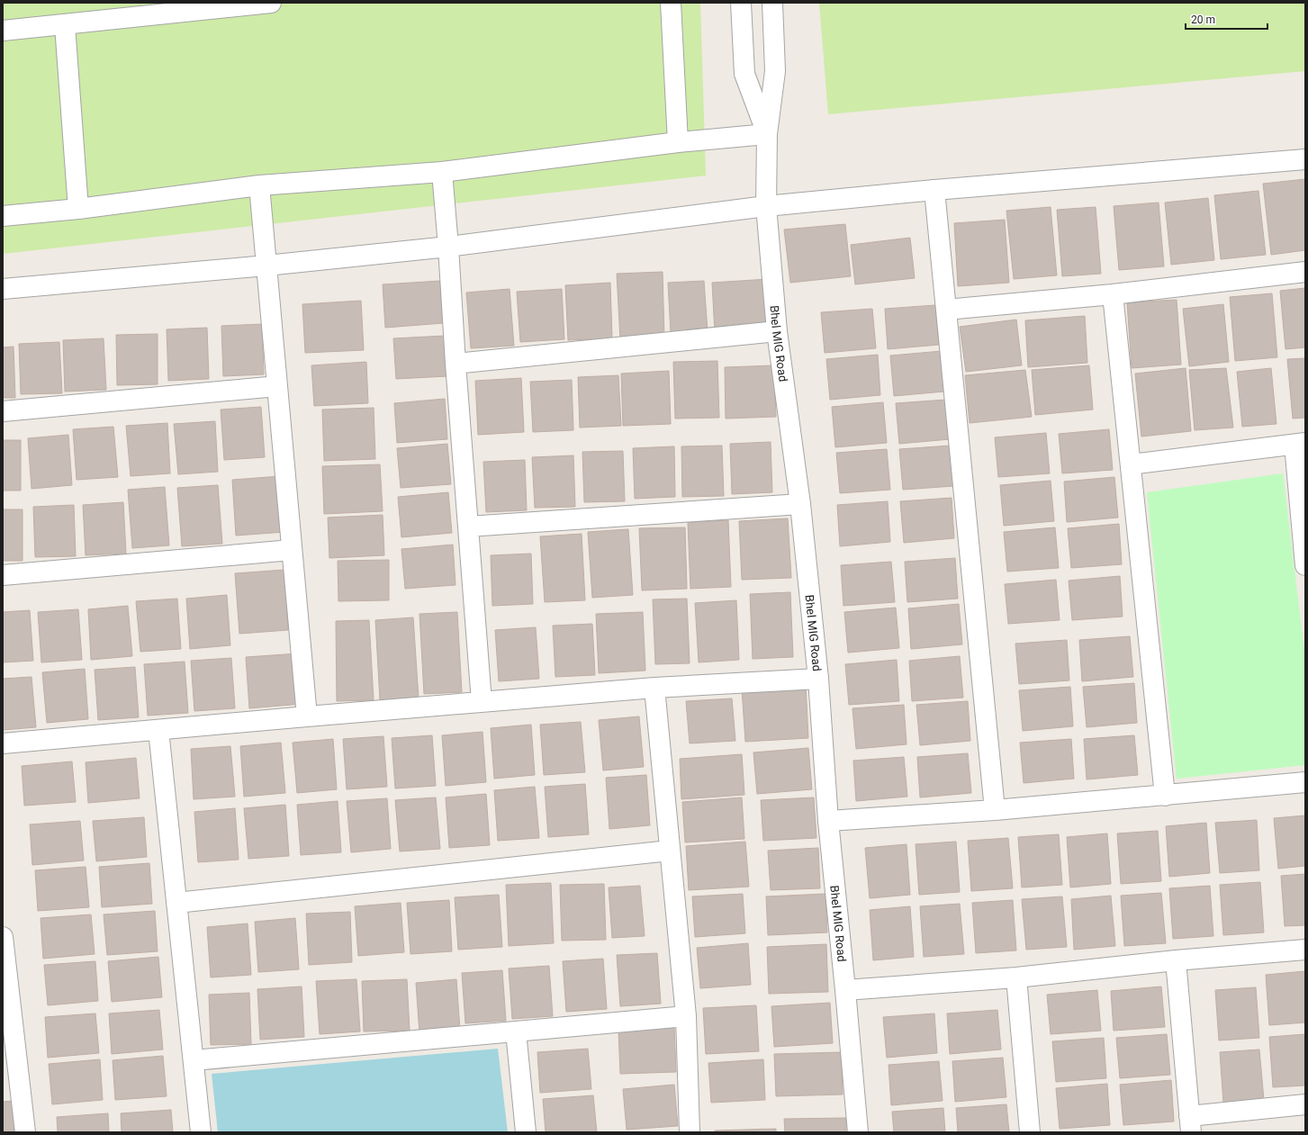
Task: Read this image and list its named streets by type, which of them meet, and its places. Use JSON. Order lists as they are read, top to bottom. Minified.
{"streets":{"street":["Bhel MIG Road"]},"scale_bar":"20 m"}
